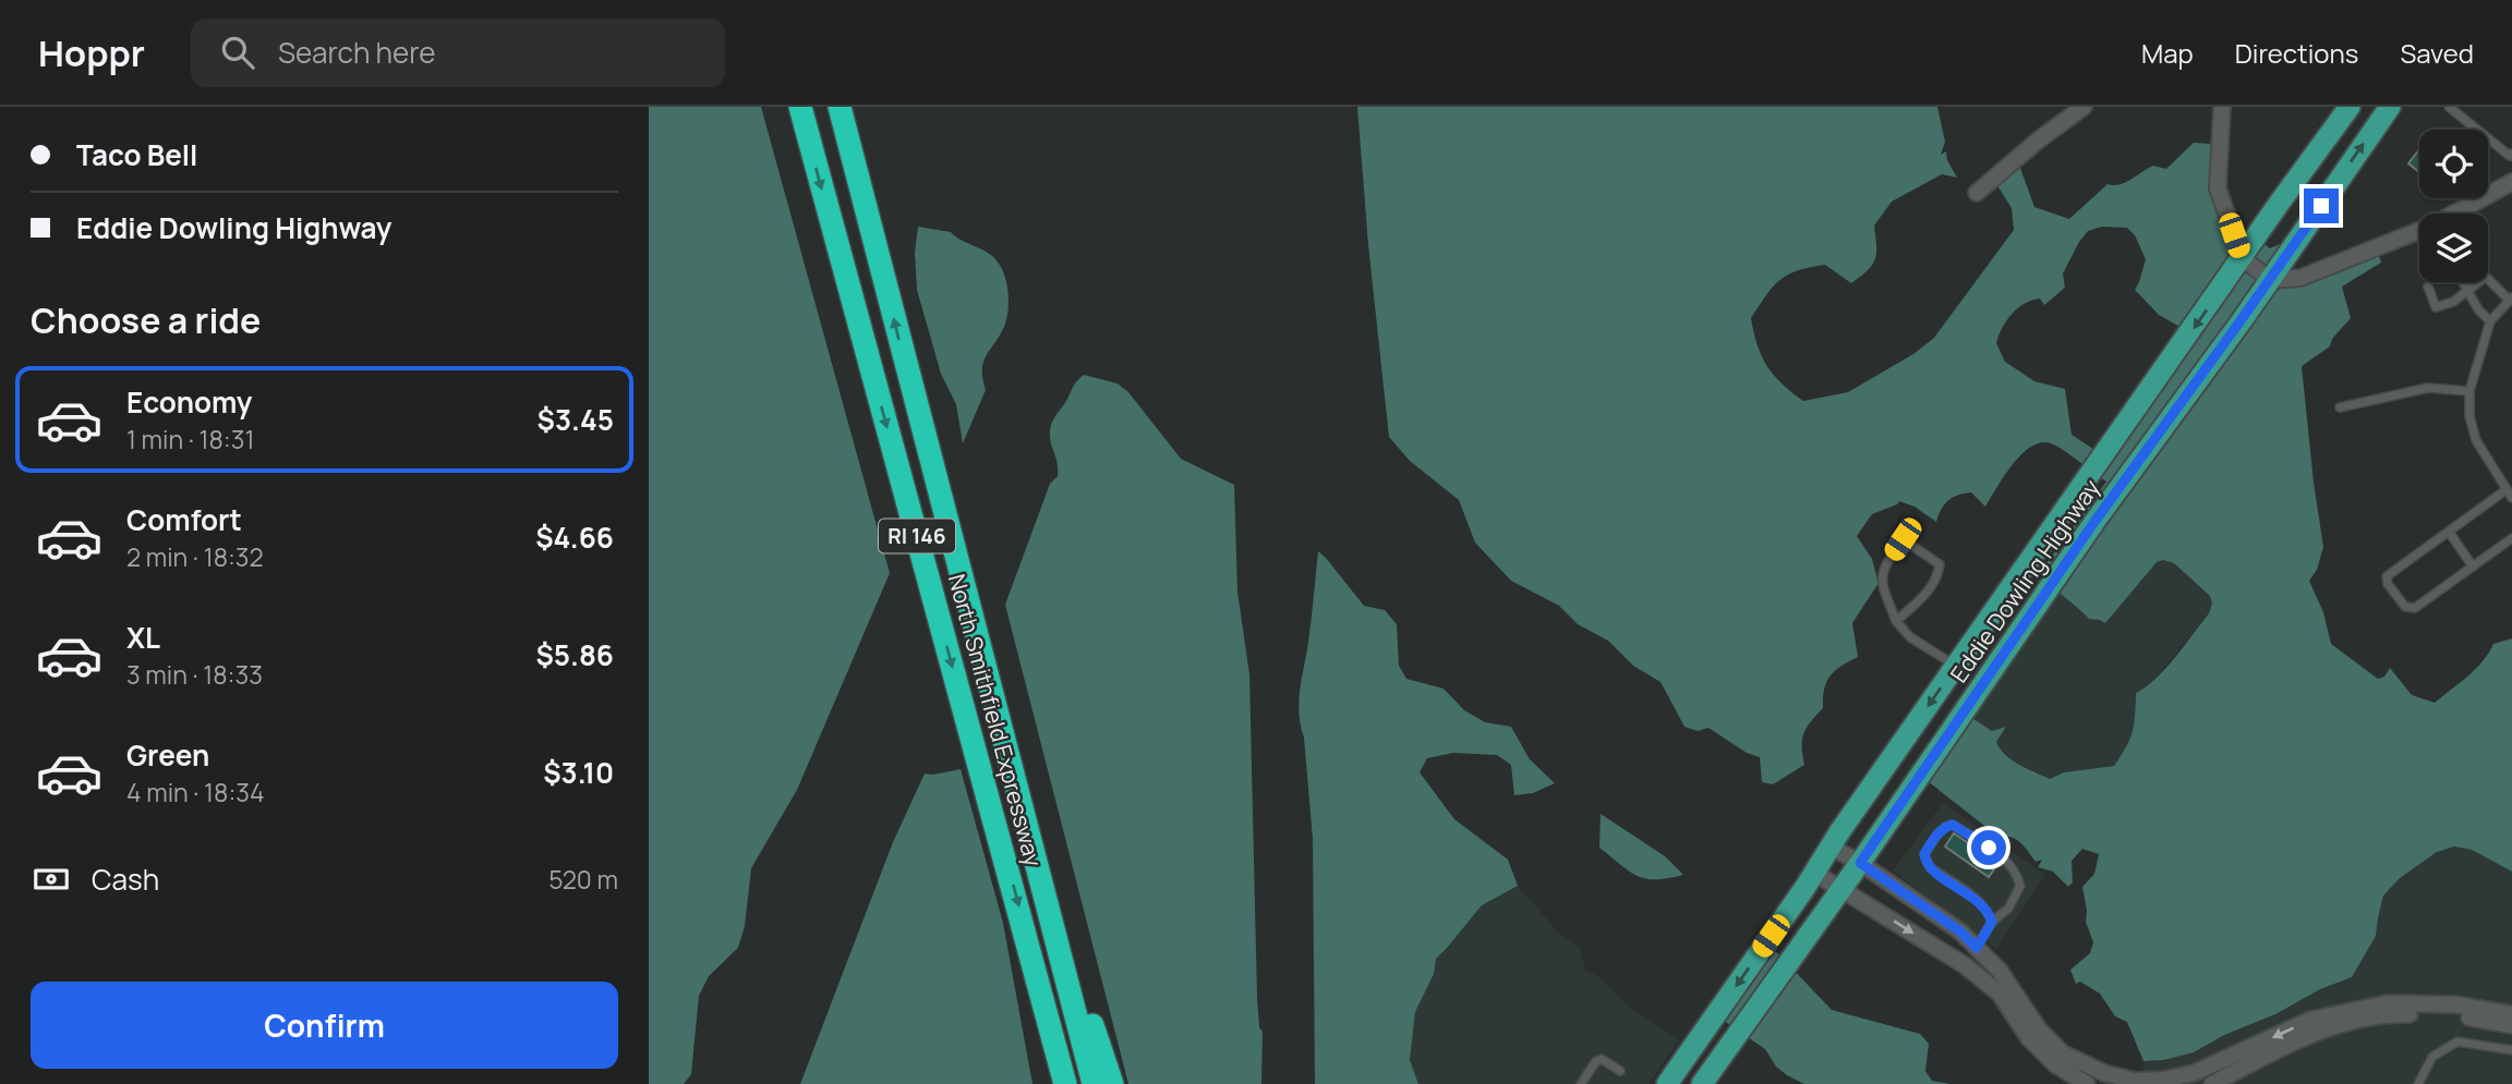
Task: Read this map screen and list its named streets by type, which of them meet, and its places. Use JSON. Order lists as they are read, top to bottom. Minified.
{"streets":{"highway":["RI 146","North Smithfield Expressway"],"main road":["Eddie Dowling Highway"]},"page":{"header":"Hoppr","search":"Search here","nav":["Map","Directions","Saved"],"banner":["Taco Bell","Eddie Dowling Highway"],"heading":"Choose a ride","list":[{"name":"Economy","note":"1 min · 18:31","value":"$3.45"},{"name":"Comfort","note":"2 min · 18:32","value":"$4.66"},{"name":"XL","note":"3 min · 18:33","value":"$5.86"},{"name":"Green","note":"4 min · 18:34","value":"$3.10"}],"pay":["Cash","520 m"],"buttons":"Confirm"}}
